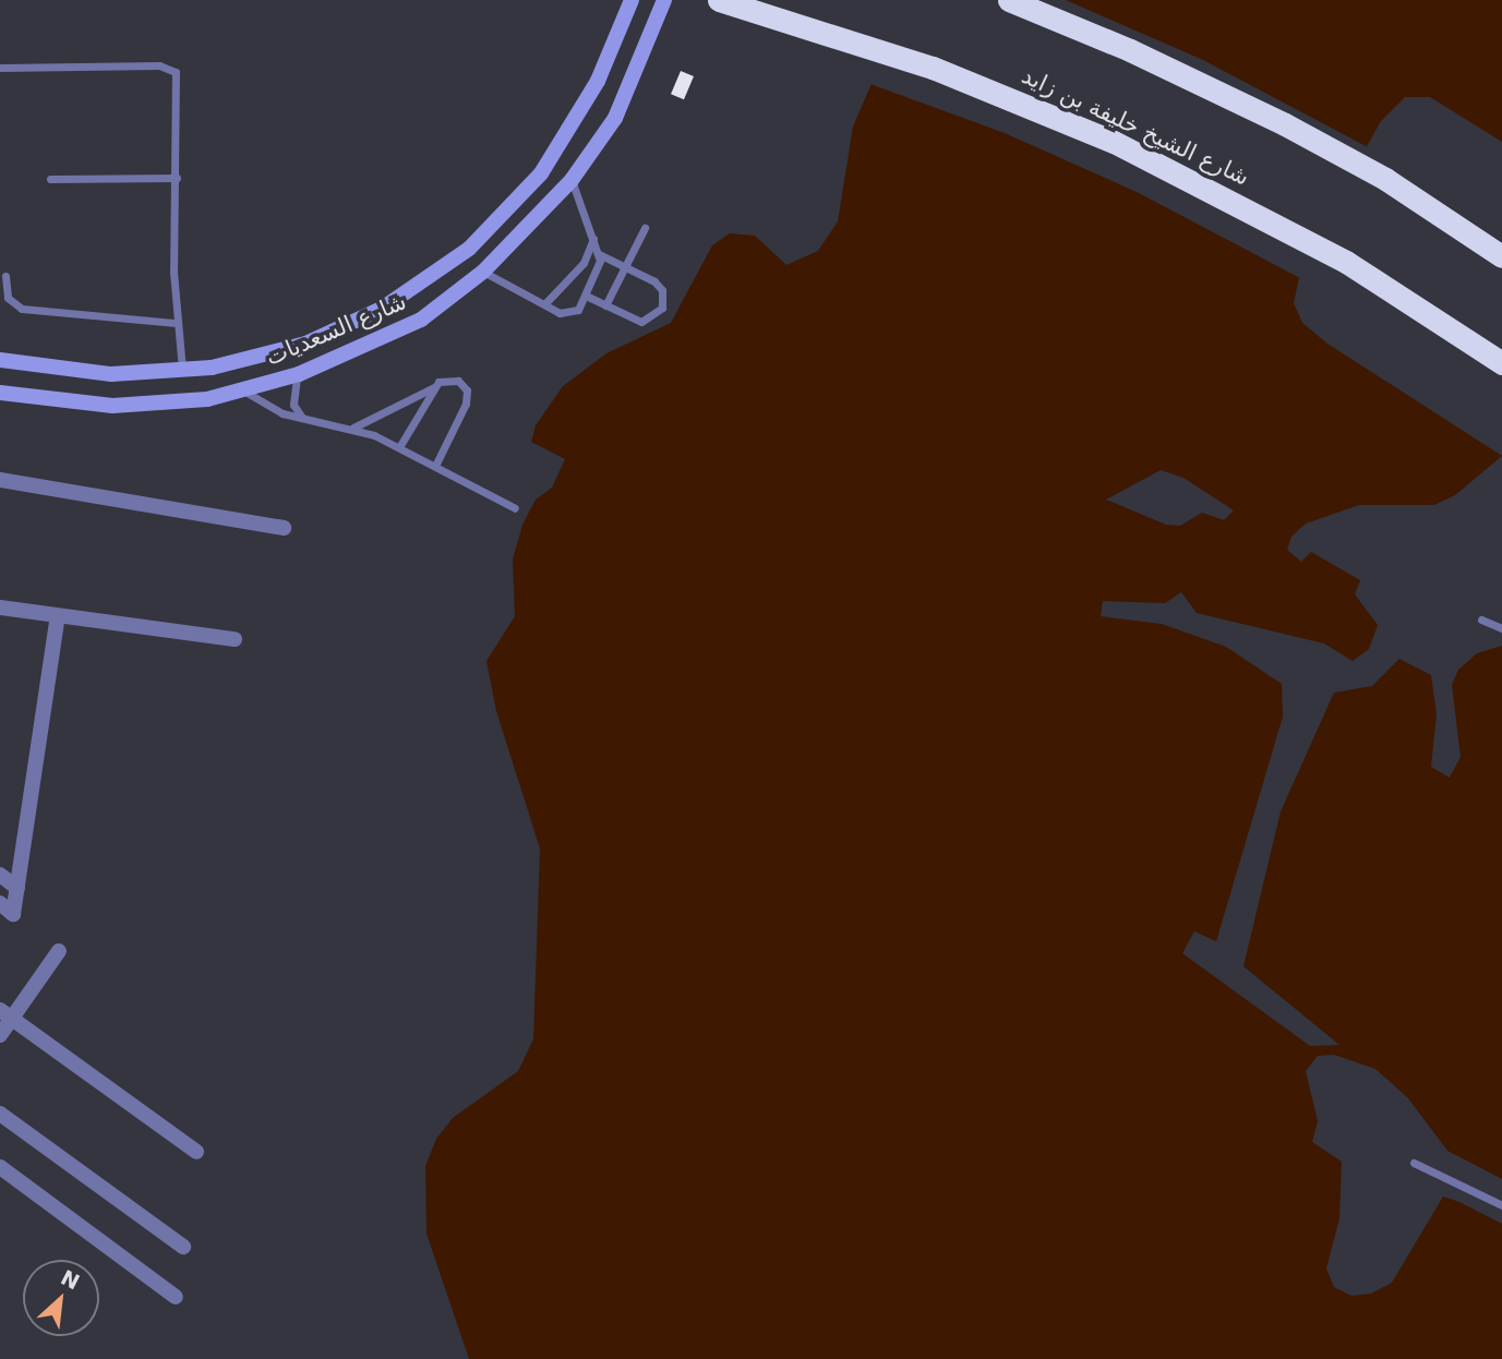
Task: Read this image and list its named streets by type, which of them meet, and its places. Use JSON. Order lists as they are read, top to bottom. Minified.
{"streets":{"highway":["شارع الشيخ خليفة بن زايد"],"street":["شارع السعديات"]},"north":"top right"}
